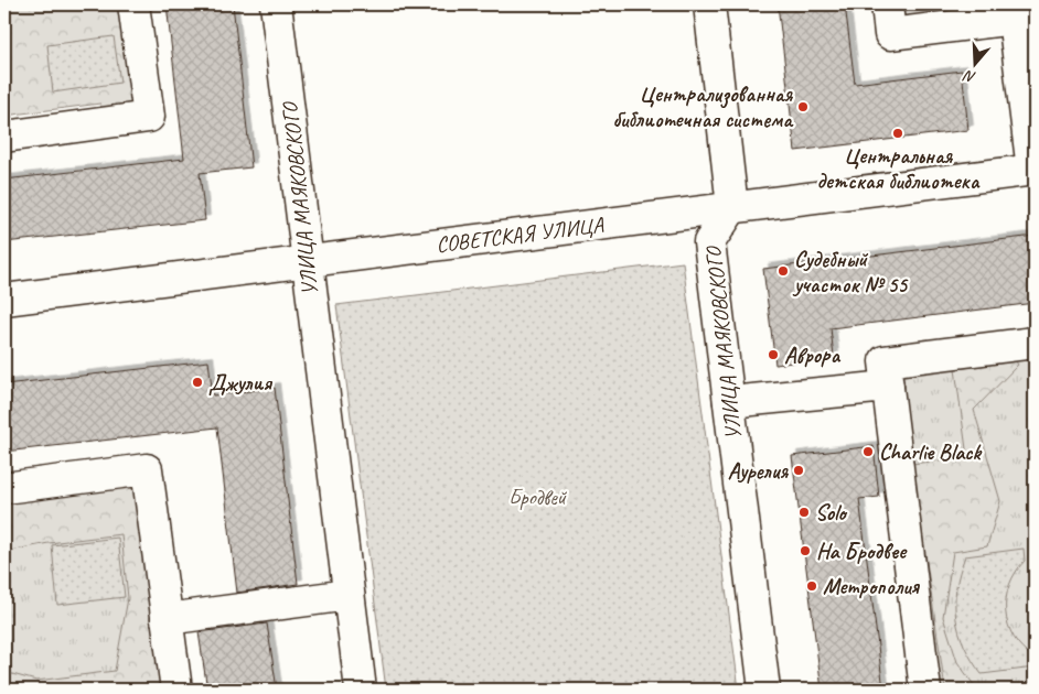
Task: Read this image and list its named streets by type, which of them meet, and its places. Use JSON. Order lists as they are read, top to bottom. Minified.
{"streets":{"street":["УЛИЦА МАЯКОВСКОГО","СОВЕТСКАЯ УЛИЦА"]},"crossings":[["УЛИЦА МАЯКОВСКОГО","СОВЕТСКАЯ УЛИЦА"]],"parks":["Бродвей"],"places":["Централизованная библиотечная система","Центральная детская библиотека","Судебный участок № 55","Аврора","Джулия","Charlie Black","Аурелия","Solo","На Бродвее","Метрополия"],"north":"bottom"}
